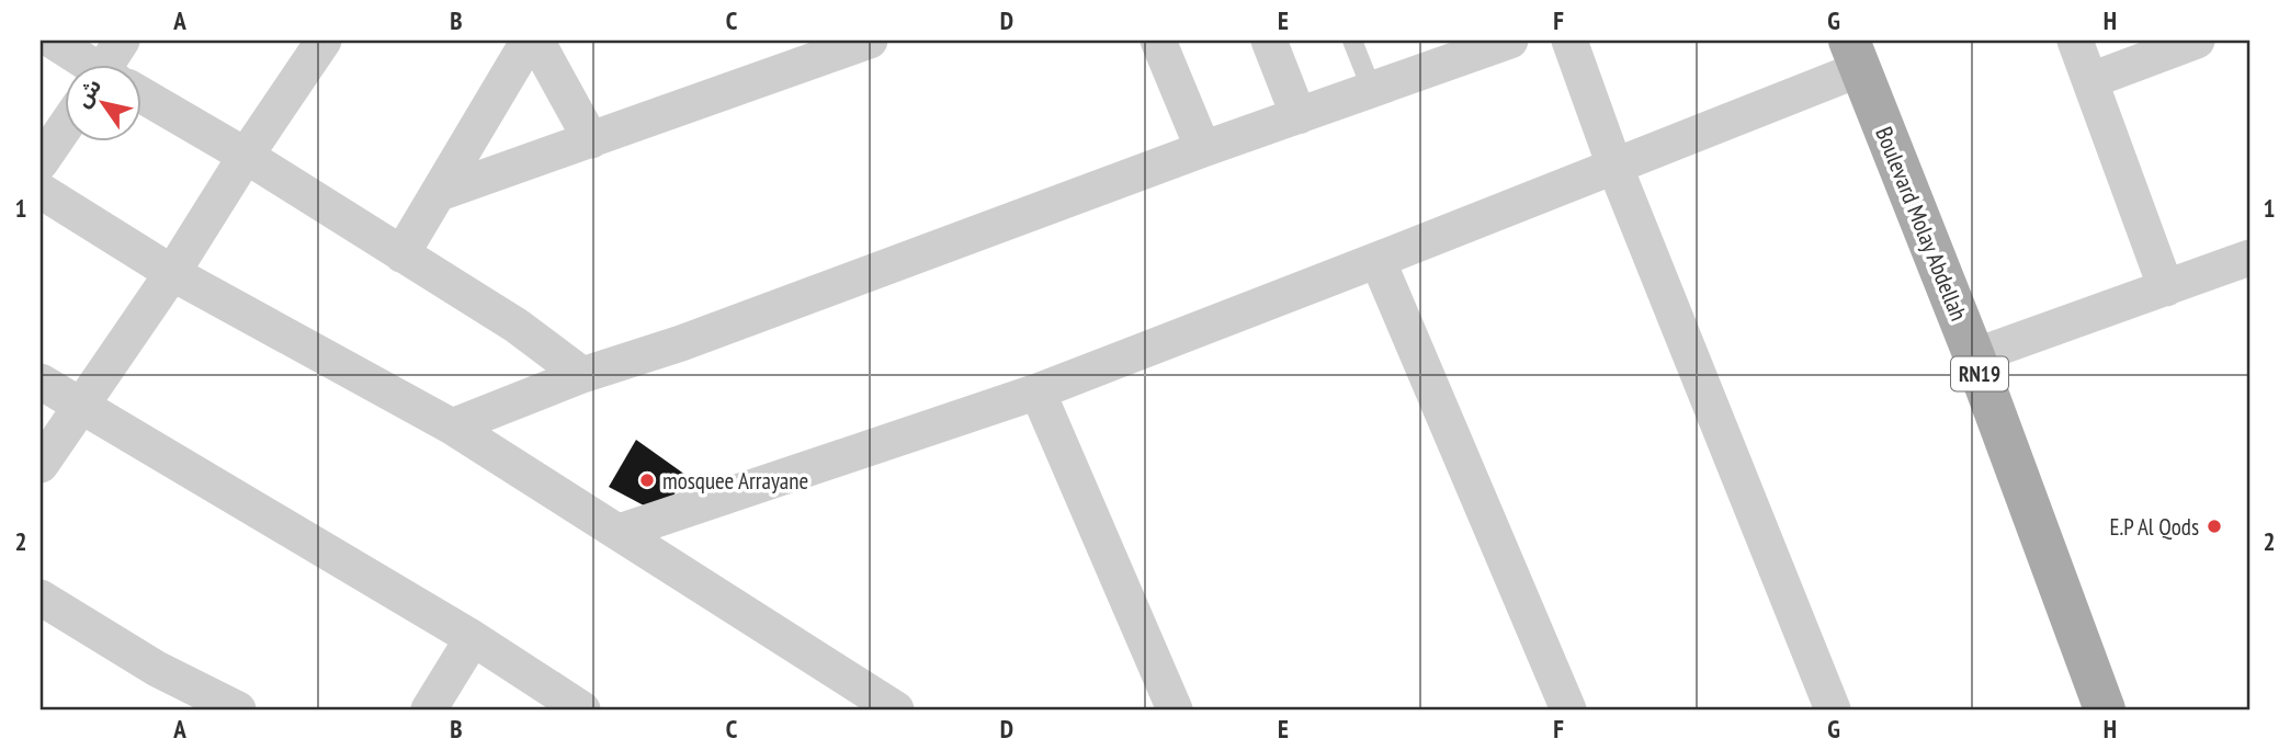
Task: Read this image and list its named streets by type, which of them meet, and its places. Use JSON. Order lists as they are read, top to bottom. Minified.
{"streets":{"main road":["Boulevard Molay Abdellah","RN19"]},"places":["mosquee Arrayane","E.P Al Qods"],"north":"top left","grid":{"columns":["A","B","C","D","E","F","G","H"],"rows":["1","2"]}}
